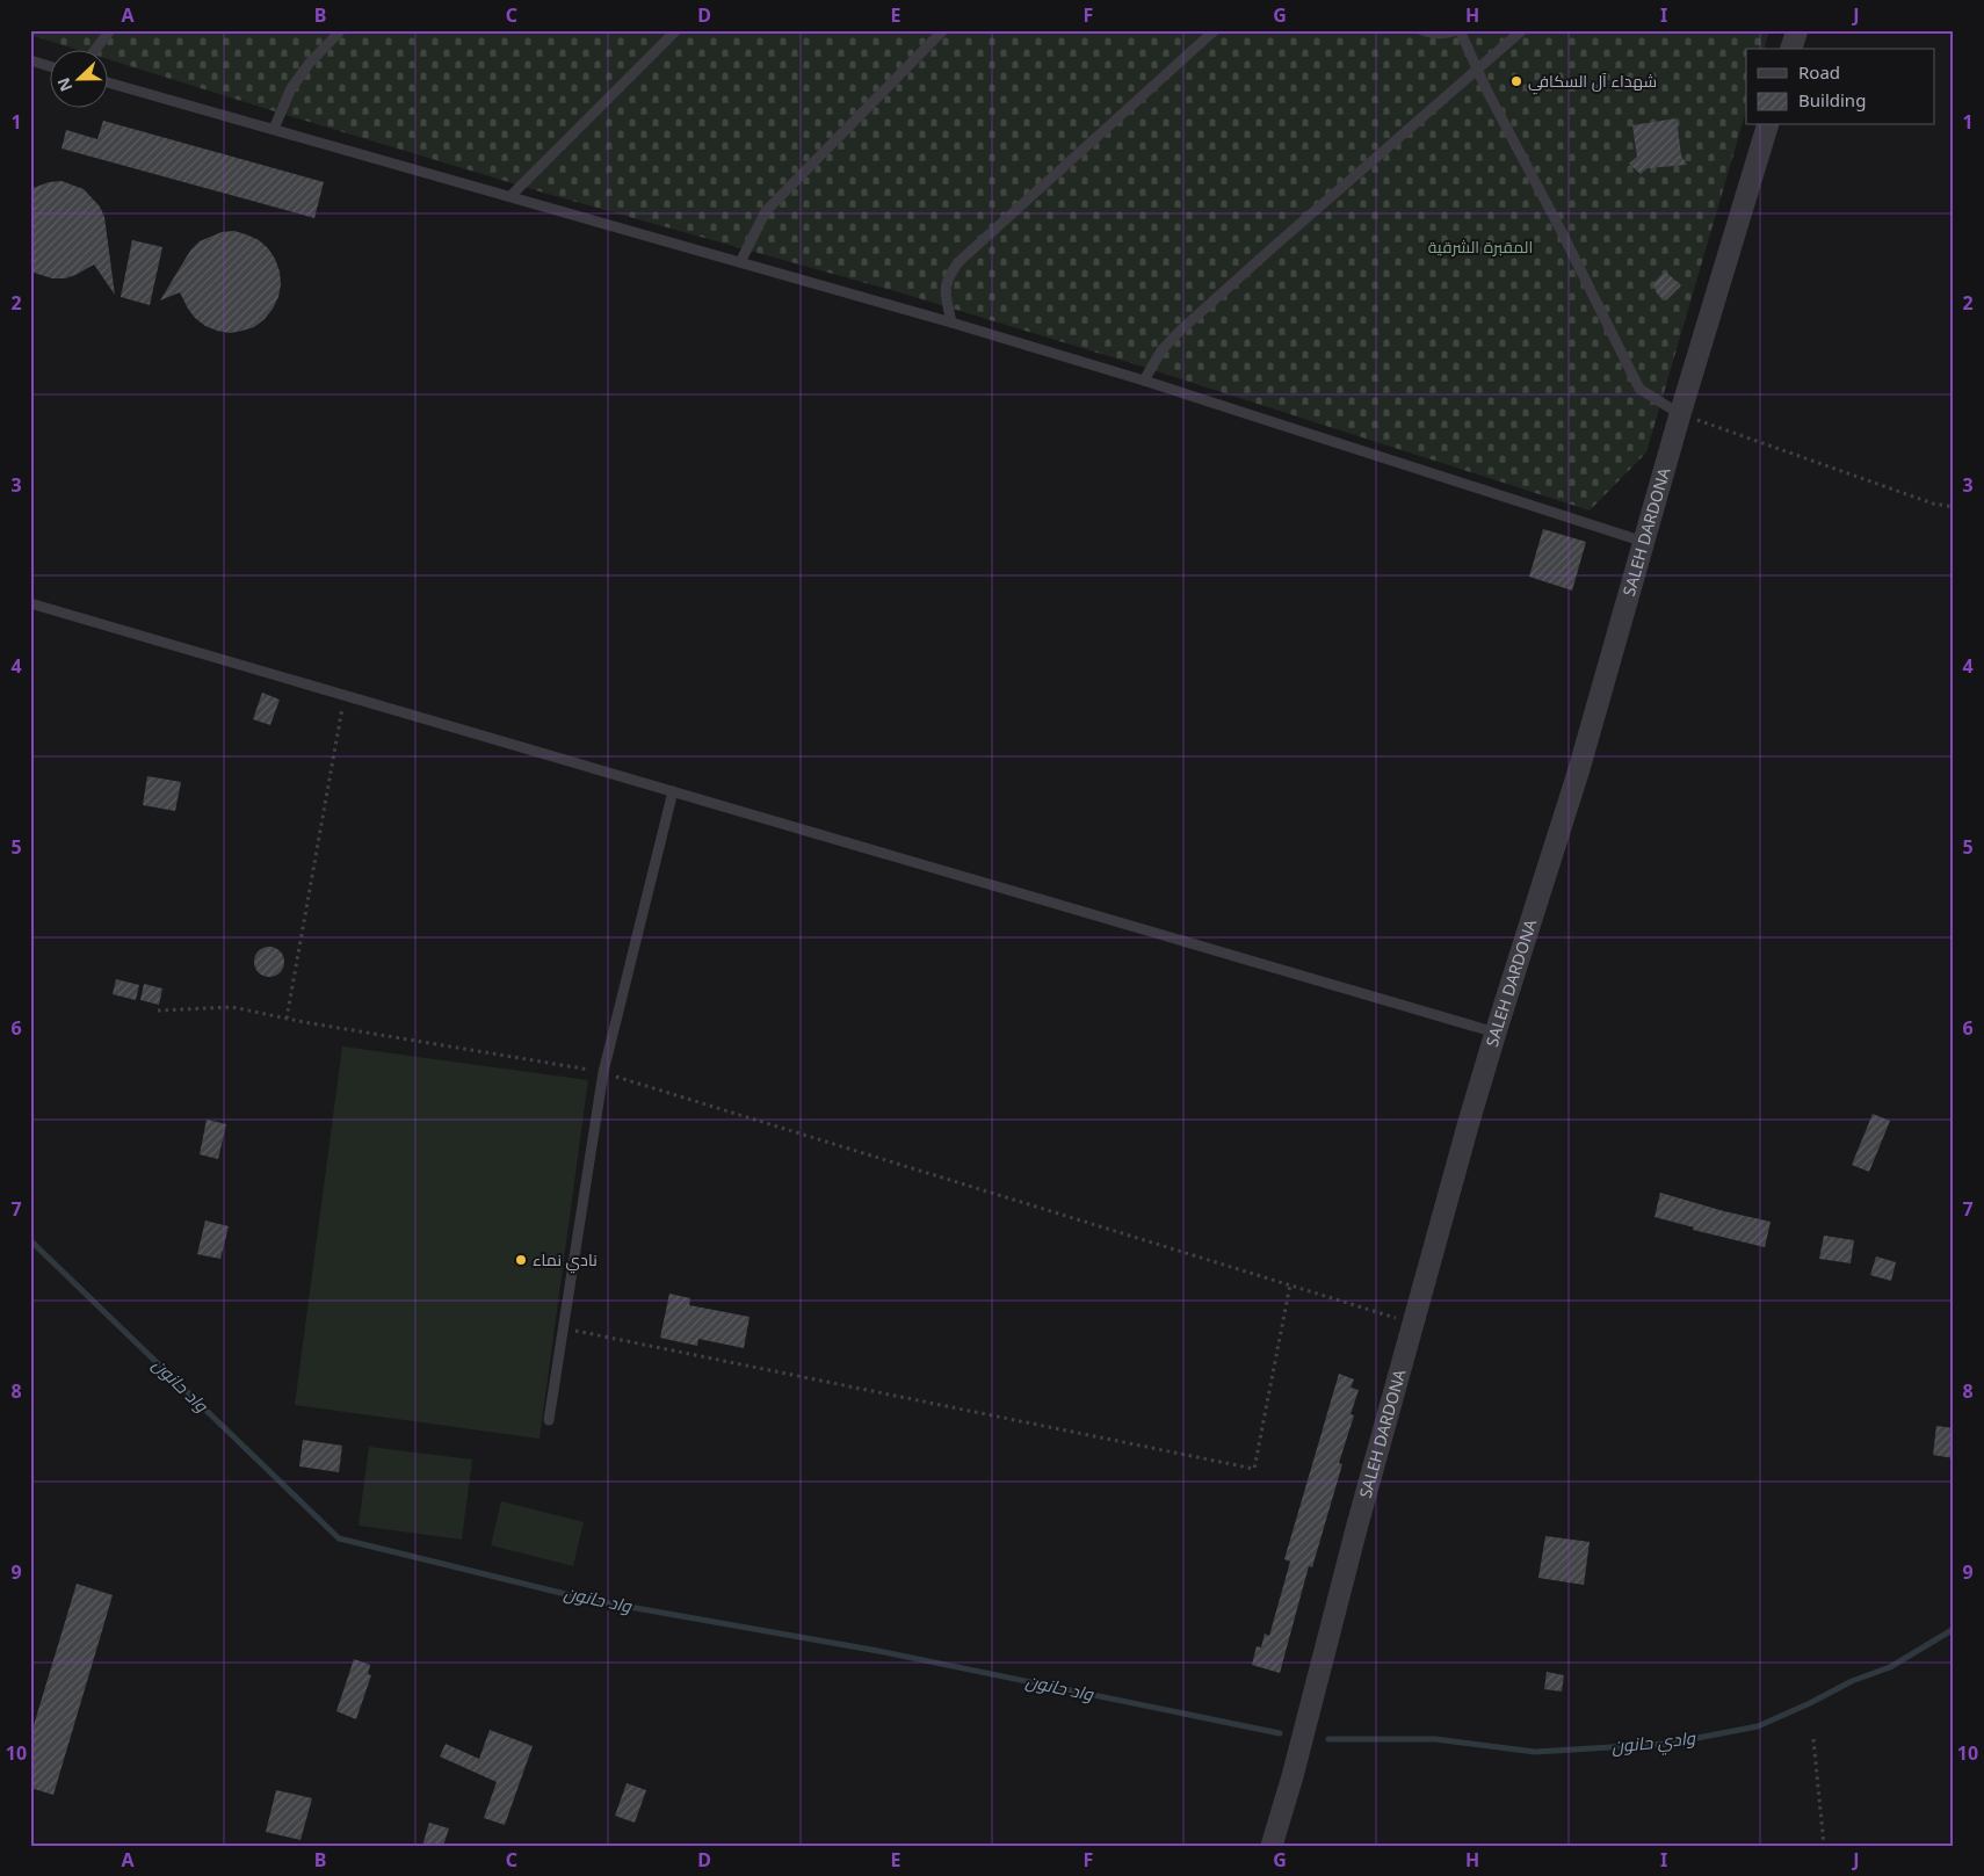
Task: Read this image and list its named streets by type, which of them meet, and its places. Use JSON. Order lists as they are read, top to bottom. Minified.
{"streets":{"street":["SALEH DARDONA"]},"water":["واد حانون","وادي حانون"],"parks":["المقبرة الشرقية"],"places":["شهداء آل السكافي","نادي نماء"],"legend":["Road","Building"],"north":"left","grid":{"columns":["A","B","C","D","E","F","G","H","I","J"],"rows":["1","2","3","4","5","6","7","8","9","10"]}}
